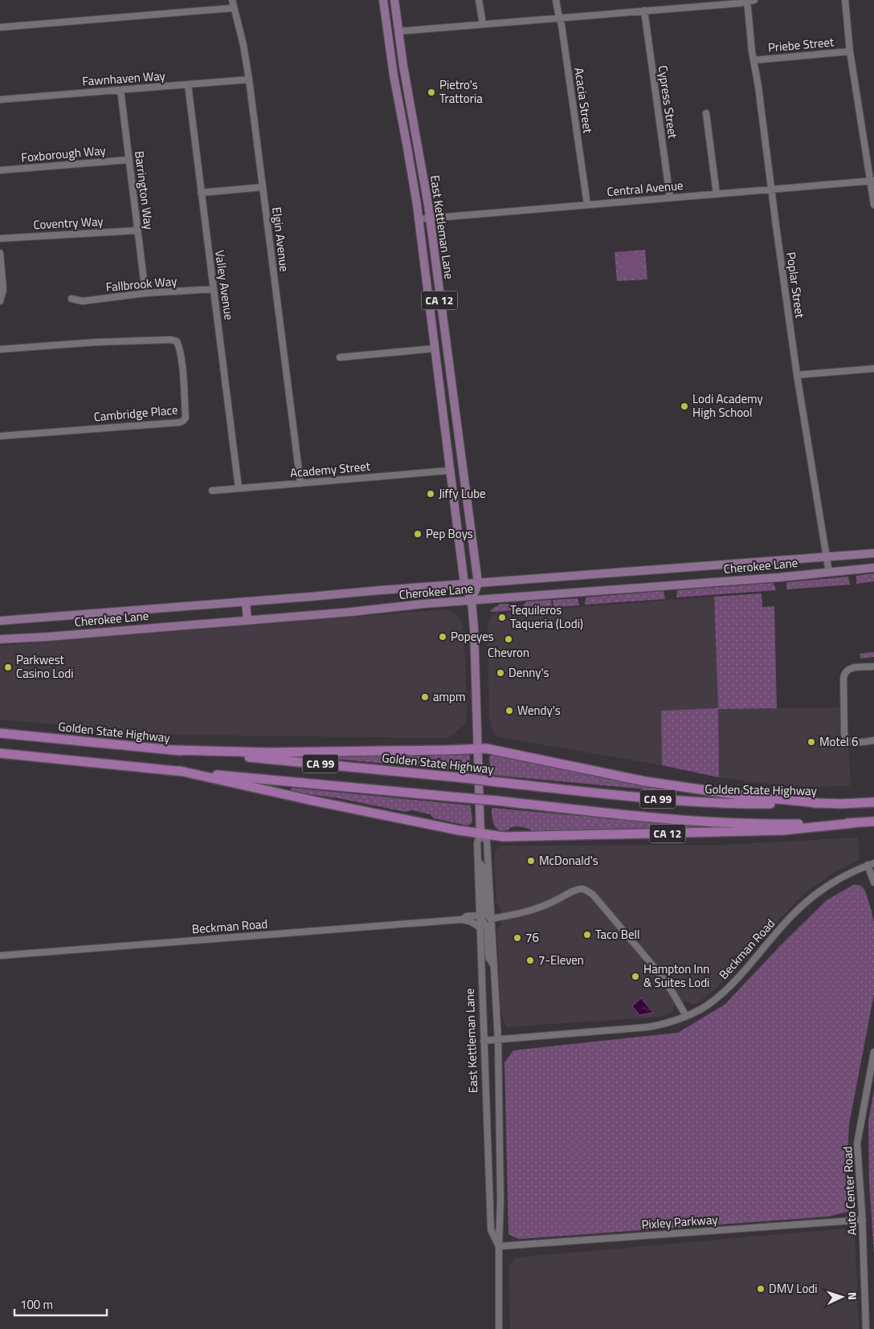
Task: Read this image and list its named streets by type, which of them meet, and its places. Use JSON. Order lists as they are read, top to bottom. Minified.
{"streets":{"highway":["CA 12","Golden State Highway","CA 99"],"main road":["East Kettleman Lane","Cherokee Lane"],"street":["Priebe Street","Fawnhaven Way","Acacia Street","Cypress Street","Foxborough Way","Central Avenue","Barrington Way","Coventry Way","Elgin Avenue","Fallbrook Way","Valley Avenue","Poplar Street","Cambridge Place","Academy Street","Beckman Road","Auto Center Road","Pixley Parkway"]},"crossings":[["Priebe Street","Poplar Street"],["Fawnhaven Way","Barrington Way"],["Fawnhaven Way","Elgin Avenue"],["Fawnhaven Way","Valley Avenue"],["Acacia Street","Central Avenue"],["Cypress Street","Central Avenue"],["Foxborough Way","Barrington Way"],["Central Avenue","East Kettleman Lane"],["Central Avenue","Poplar Street"],["Barrington Way","Coventry Way"],["Barrington Way","Fallbrook Way"],["East Kettleman Lane","CA 12"],["East Kettleman Lane","Academy Street"],["East Kettleman Lane","Cherokee Lane"],["East Kettleman Lane","Beckman Road"],["East Kettleman Lane","Pixley Parkway"],["Elgin Avenue","Academy Street"],["Fallbrook Way","Valley Avenue"],["Valley Avenue","Academy Street"],["Poplar Street","Cherokee Lane"],["CA 12","CA 99"],["Auto Center Road","Pixley Parkway"]],"places":["Pietro's Trattoria","Lodi Academy High School","Jiffy Lube","Pep Boys","Tequileros Taqueria (Lodi)","Popeyes","Chevron","Parkwest Casino Lodi","Denny's","ampm","Wendy's","Motel 6","McDonald's","Taco Bell","76","7-Eleven","Hampton Inn & Suites Lodi","DMV Lodi"],"scale_bar":"100 m","north":"right"}
